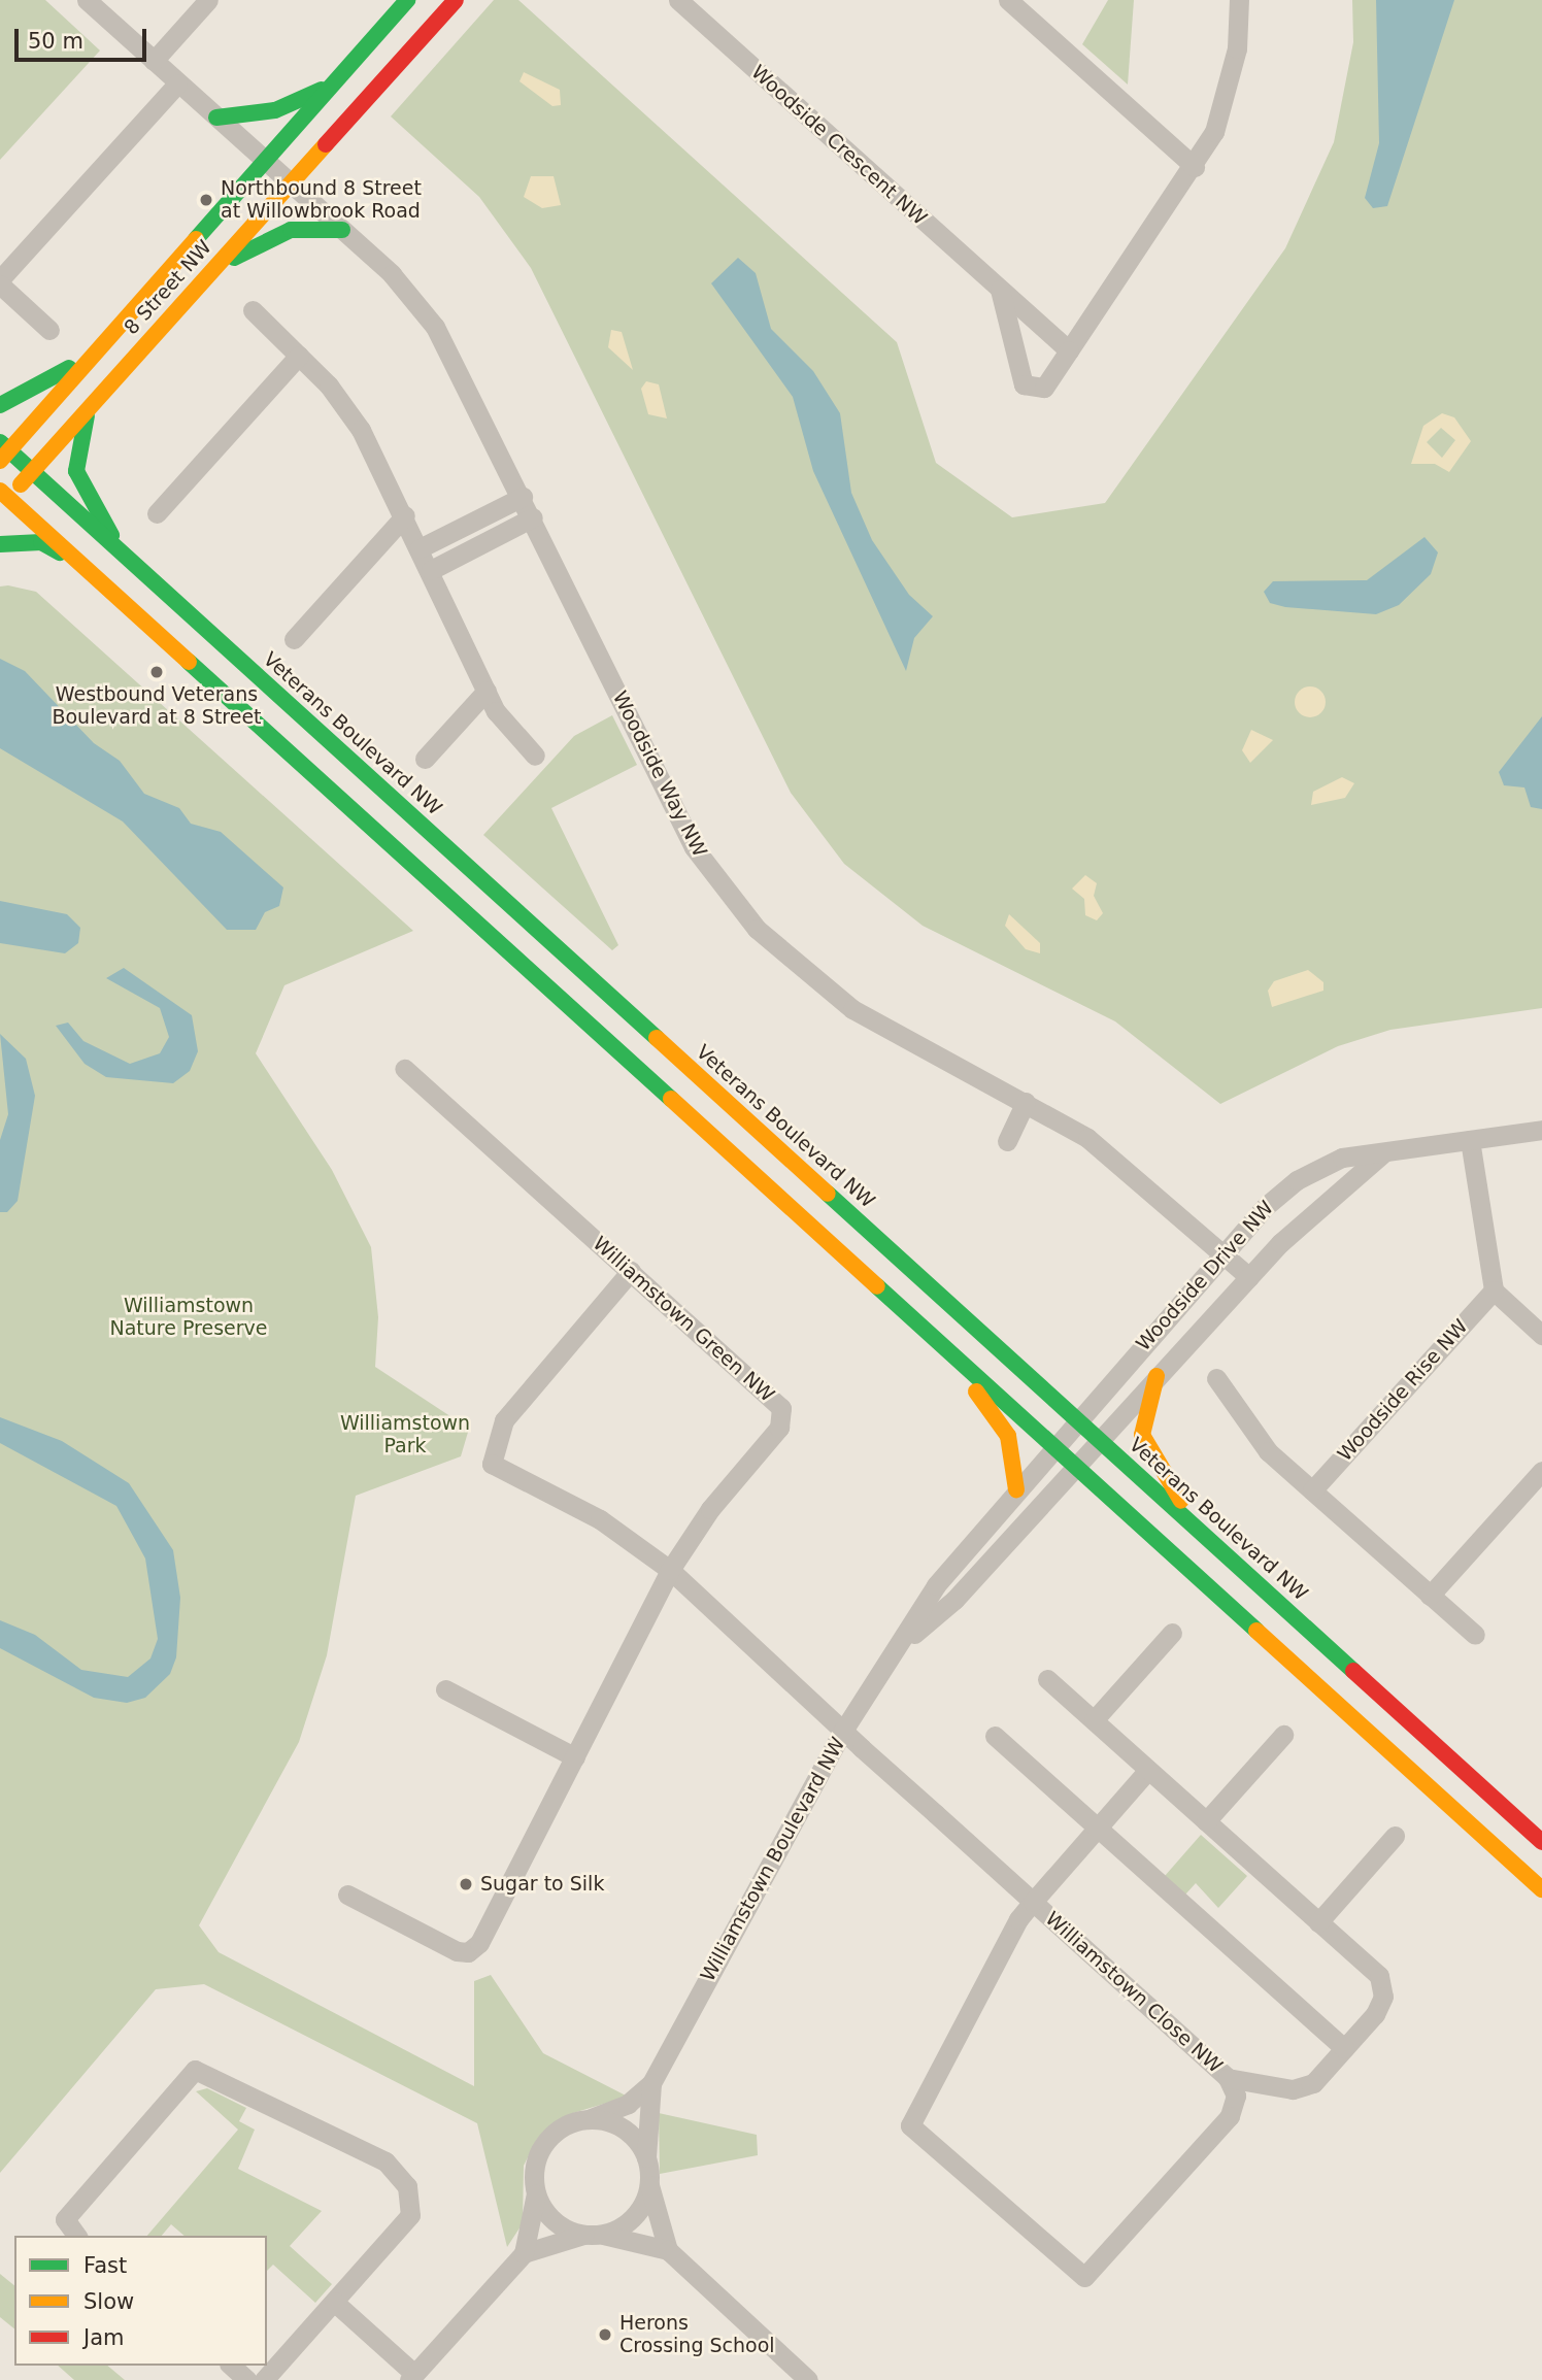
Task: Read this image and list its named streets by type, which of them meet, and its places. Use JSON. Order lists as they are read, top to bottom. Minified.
{"streets":{"main road":["8 Street NW","Veterans Boulevard NW"],"street":["Woodside Crescent NW","Woodside Way NW","Woodside Drive NW","Williamstown Green NW","Woodside Rise NW","Williamstown Boulevard NW","Williamstown Close NW"]},"crossings":[["8 Street NW","Veterans Boulevard NW"],["8 Street NW","Woodside Way NW"],["Veterans Boulevard NW","Woodside Drive NW"],["Woodside Way NW","Woodside Drive NW"],["Woodside Drive NW","Williamstown Boulevard NW"],["Williamstown Green NW","Williamstown Close NW"],["Williamstown Boulevard NW","Williamstown Close NW"]],"parks":["Williamstown Nature Preserve","Williamstown Park"],"places":["Northbound 8 Street at Willowbrook Road","Westbound Veterans Boulevard at 8 Street","Sugar to Silk","Herons Crossing School"],"legend":["Fast","Slow","Jam"],"scale_bar":"50 m"}
